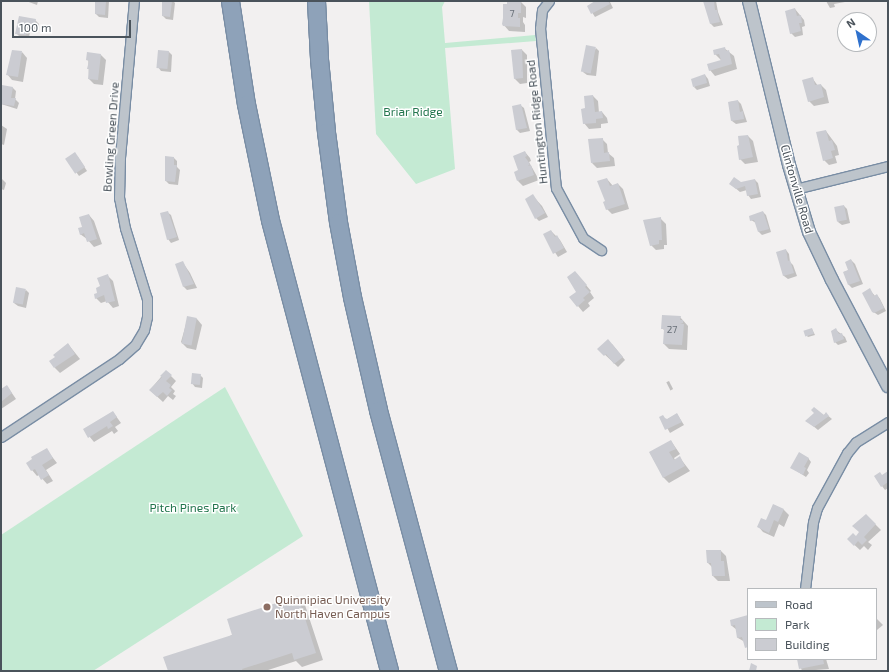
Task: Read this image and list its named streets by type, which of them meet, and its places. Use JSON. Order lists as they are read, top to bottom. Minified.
{"streets":{"street":["Huntington Ridge Road","Bowling Green Drive","Clintonville Road"]},"parks":["Briar Ridge","Pitch Pines Park"],"places":["Quinnipiac University North Haven Campus"],"house_numbers":["7","27"],"legend":["Road","Park","Building"],"scale_bar":"100 m","north":"top left"}
